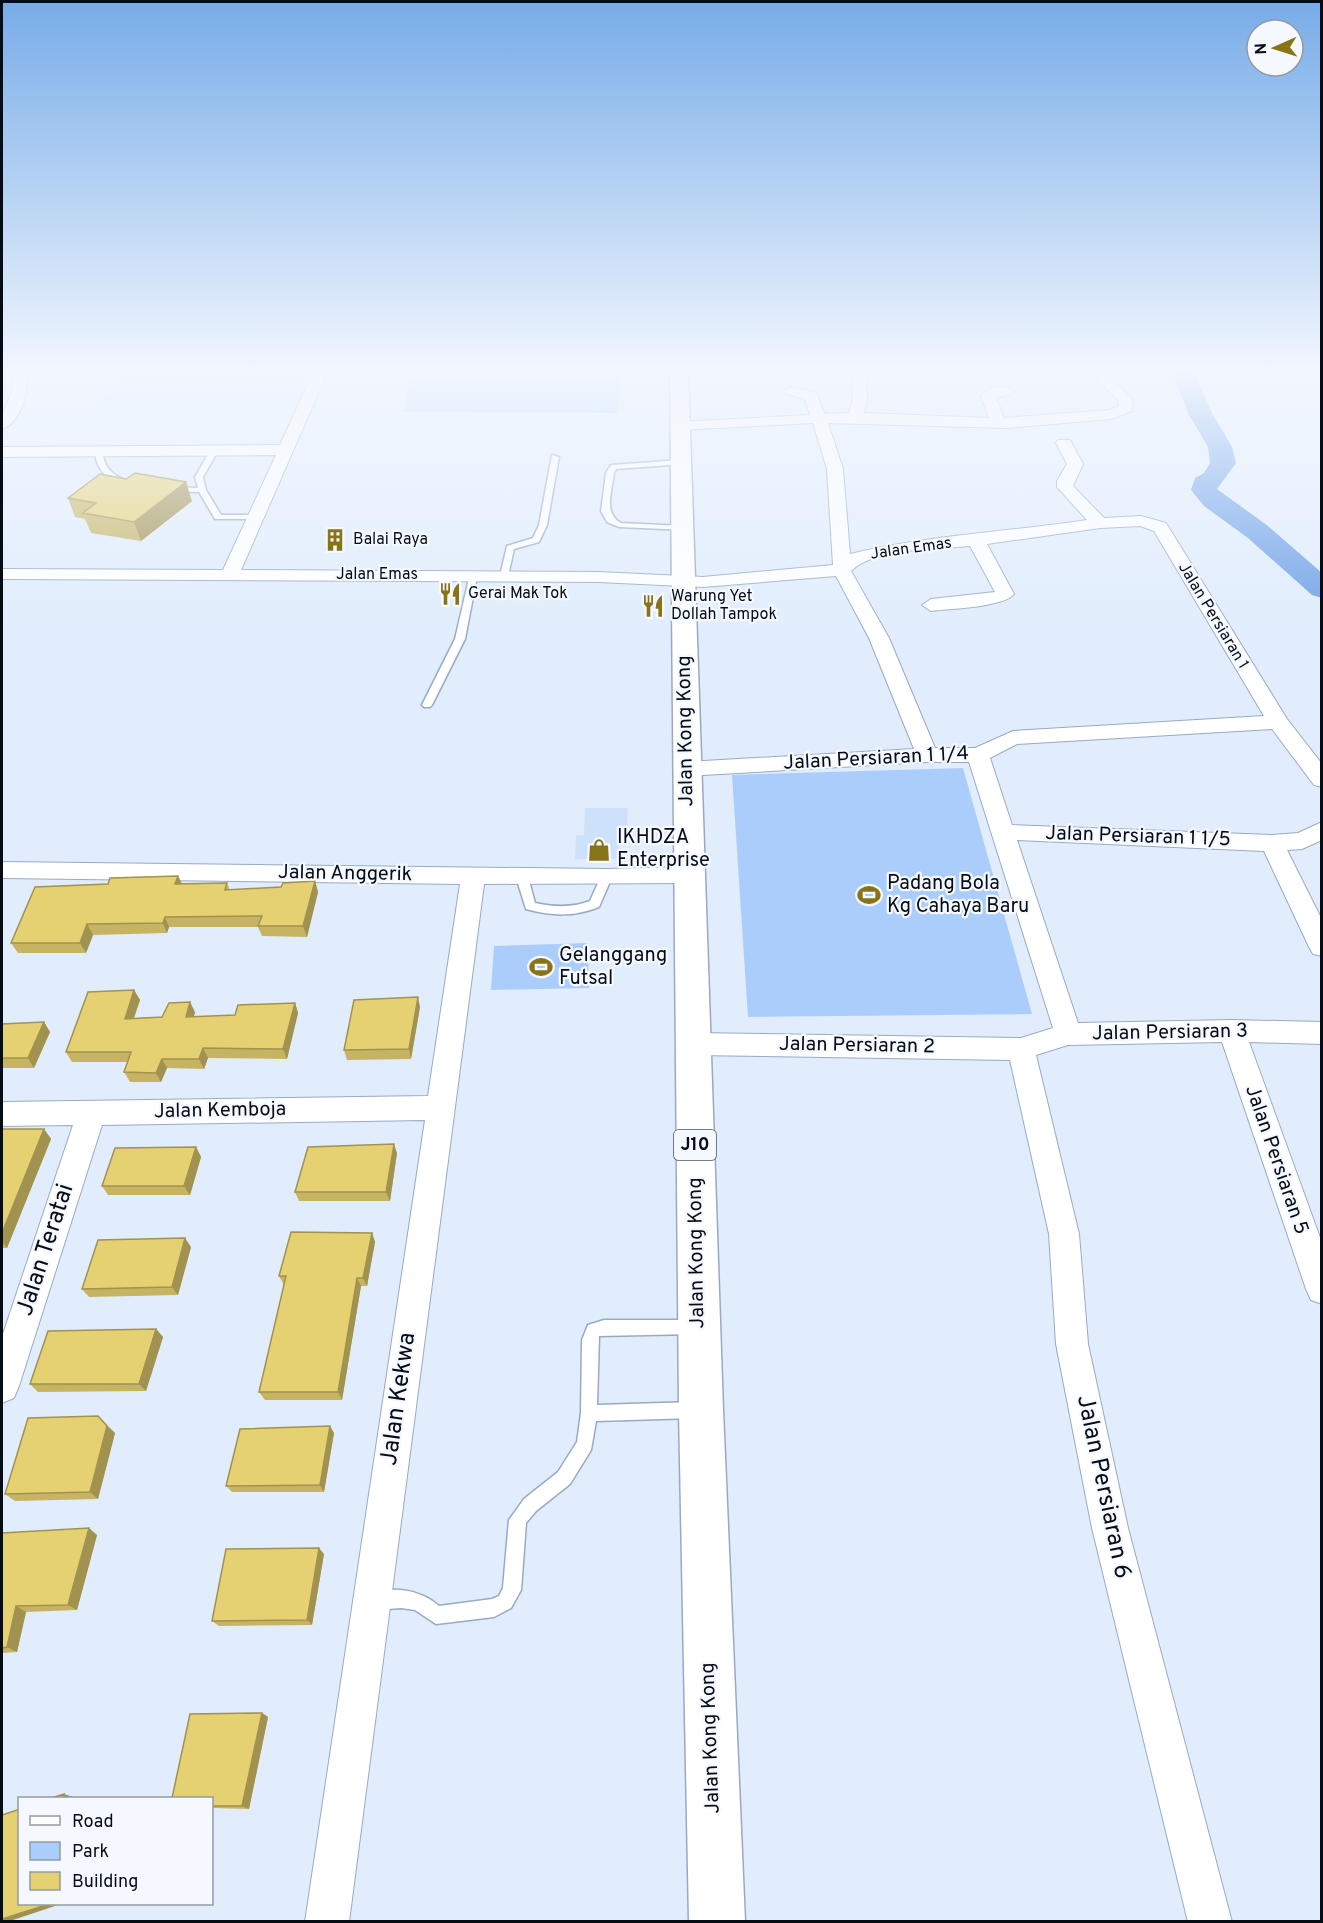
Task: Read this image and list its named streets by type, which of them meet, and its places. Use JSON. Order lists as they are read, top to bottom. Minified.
{"streets":{"main road":["Jalan Kong Kong","J10"],"street":["Jalan Emas","Jalan Persiaran 1","Jalan Persiaran 1 1/4","Jalan Persiaran 1 1/5","Jalan Anggerik","Jalan Persiaran 3","Jalan Persiaran 2","Jalan Kemboja","Jalan Persiaran 5","Jalan Teratai","Jalan Kekwa","Jalan Persiaran 6"]},"crossings":[["Jalan Emas","Jalan Persiaran 1"],["Jalan Emas","Jalan Kong Kong"],["Jalan Persiaran 1","Jalan Persiaran 1 1/4"],["Jalan Kong Kong","Jalan Persiaran 1 1/4"],["Jalan Kong Kong","Jalan Anggerik"],["Jalan Kong Kong","Jalan Persiaran 2"],["Jalan Anggerik","Jalan Kekwa"],["Jalan Persiaran 3","Jalan Persiaran 2"],["Jalan Persiaran 3","Jalan Persiaran 5"],["Jalan Persiaran 3","Jalan Persiaran 6"],["Jalan Persiaran 2","Jalan Persiaran 6"],["Jalan Kemboja","Jalan Teratai"],["Jalan Kemboja","Jalan Kekwa"]],"places":{"building":["Balai Raya"],"restaurant":["Gerai Mak Tok","Warung Yet Dollah Tampok"],"shop":["IKHDZA Enterprise"],"sports":["Padang Bola Kg Cahaya Baru","Gelanggang Futsal"]},"legend":["Road","Park","Building"],"north":"left"}
